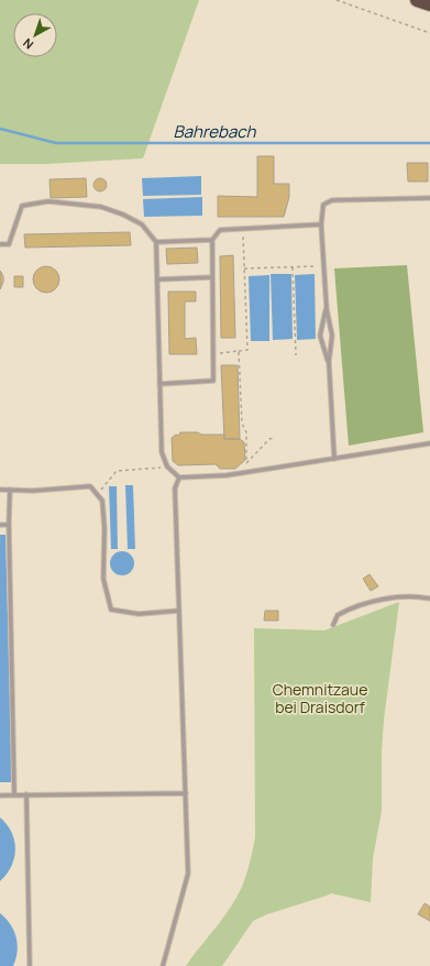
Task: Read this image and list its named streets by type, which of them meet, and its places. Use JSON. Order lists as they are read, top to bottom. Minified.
{"water":["Bahrebach"],"parks":["Chemnitzaue bei Draisdorf"],"north":"bottom left"}
